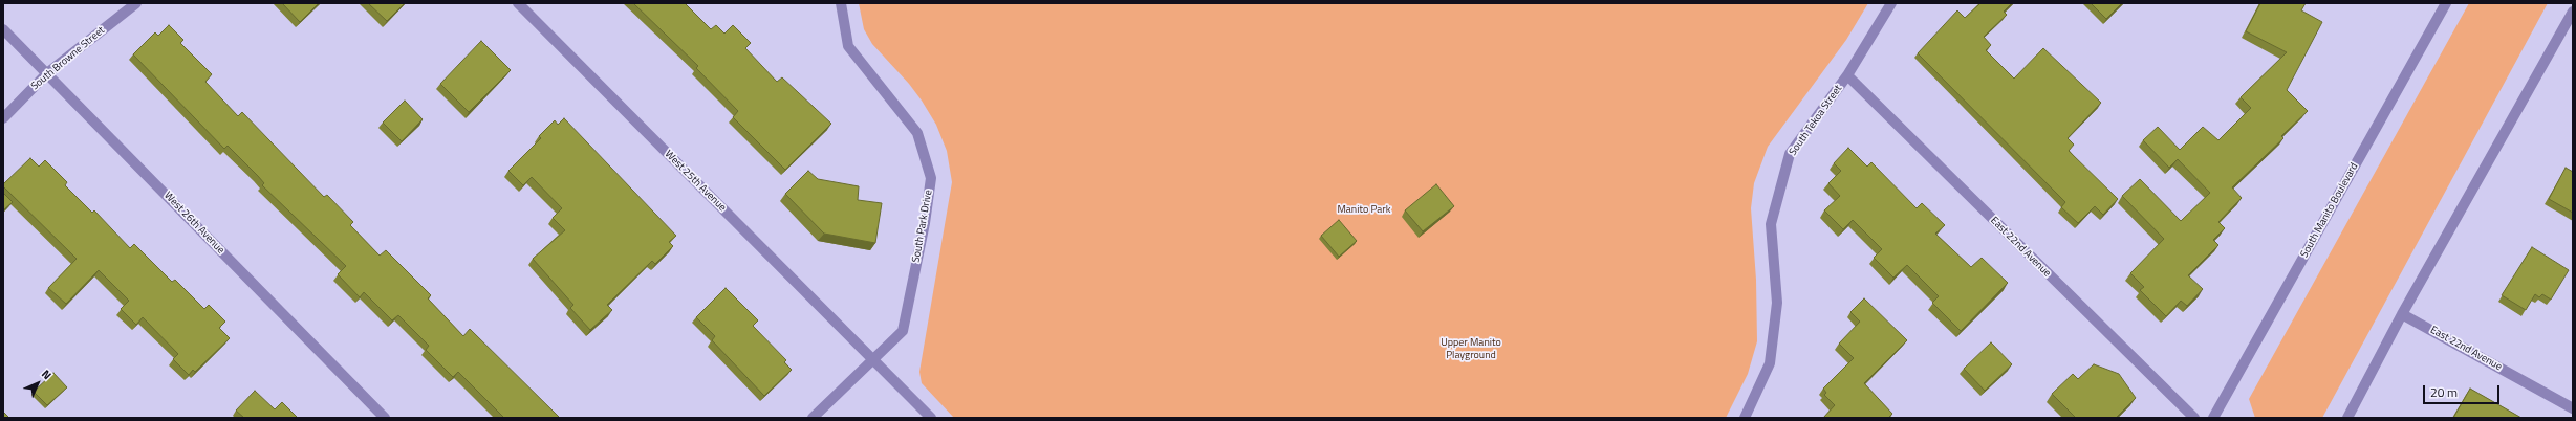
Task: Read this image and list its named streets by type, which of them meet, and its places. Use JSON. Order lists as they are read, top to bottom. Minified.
{"streets":{"street":["South Browne Street","South Tekoa Street","West 25th Avenue","South Manito Boulevard","West 26th Avenue","South Park Drive","East 22nd Avenue"]},"crossings":[["South Browne Street","West 26th Avenue"],["South Tekoa Street","East 22nd Avenue"],["West 25th Avenue","South Park Drive"]],"parks":["Manito Park","Upper Manito Playground"],"scale_bar":"20 m","north":"top right"}
